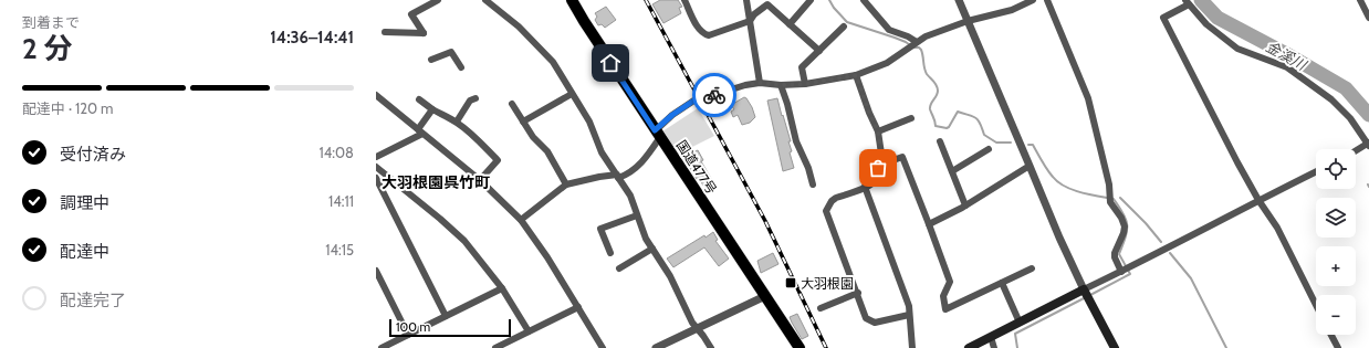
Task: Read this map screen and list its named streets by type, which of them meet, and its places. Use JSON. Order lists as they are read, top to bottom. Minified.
{"streets":{"highway":["国道477号"]},"districts":["大羽根園呉竹町"],"water":["金溪川"],"places":{"transit":["大羽根園"]},"scale_bar":"100 m","page":{"heading":["2 分","到着まで","14:36–14:41"],"bar":"配達中 · 120 m","list":[["受付済み","14:08"],["調理中","14:11"],["配達中","14:15"],"配達完了"],"map_buttons":["+","−"],"scale":"100 m"}}
